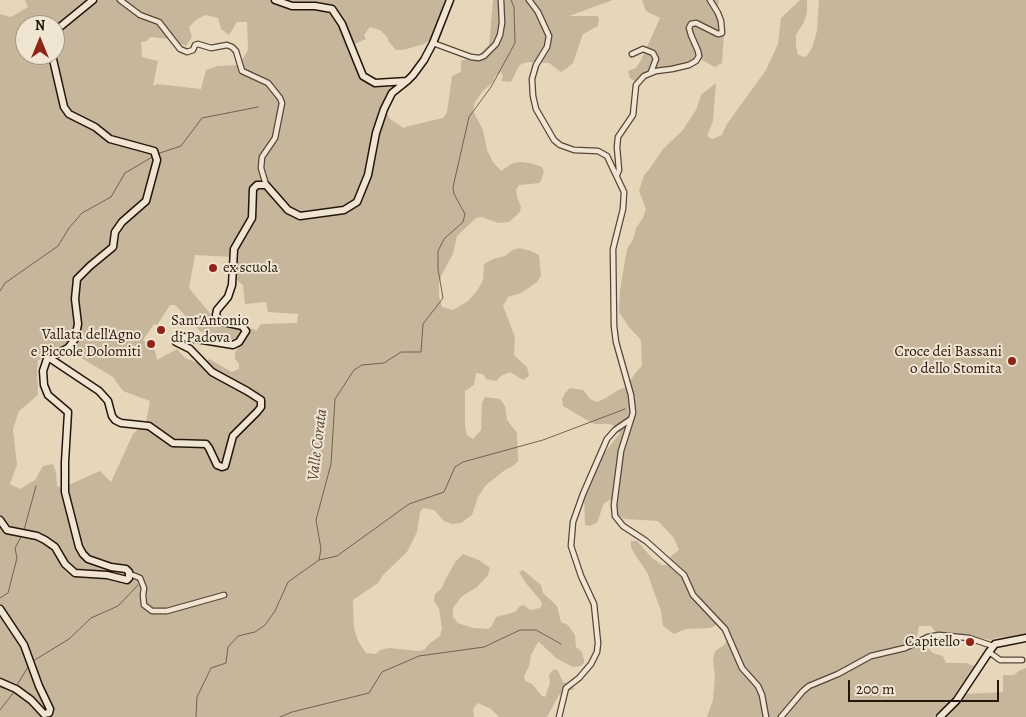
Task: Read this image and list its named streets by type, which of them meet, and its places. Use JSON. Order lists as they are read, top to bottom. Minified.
{"water":["Valle Corata"],"places":["ex scuola","Sant'Antonio di Padova","Vallata dell'Agno e Piccole Dolomiti","Croce dei Bassani o dello Stomita","Capitello"],"scale_bar":"200 m","north":"top"}
